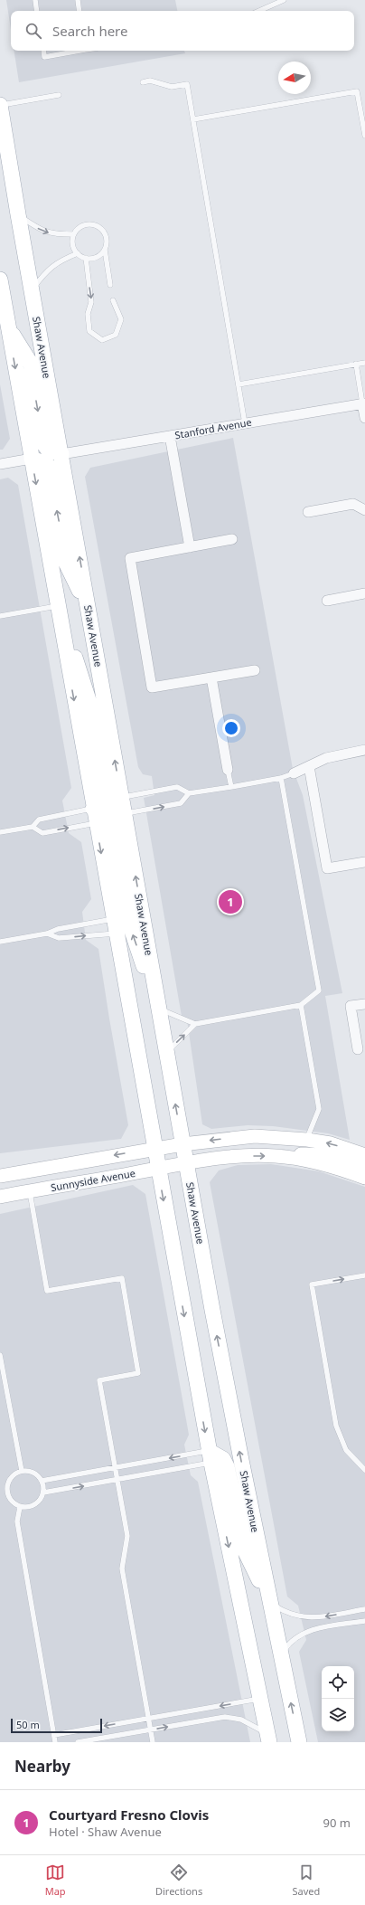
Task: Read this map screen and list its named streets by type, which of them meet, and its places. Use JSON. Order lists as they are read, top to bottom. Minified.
{"streets":{"main road":["Shaw Avenue","Sunnyside Avenue"],"street":["Stanford Avenue"]},"crossings":[["Shaw Avenue","Stanford Avenue"],["Shaw Avenue","Sunnyside Avenue"]],"scale_bar":"50 m","north":"left","page":{"search":"Search here","pins":"1","scale":"50 m","heading":"Nearby","list":[{"mark":"1","name":"Courtyard Fresno Clovis","note":"Hotel · Shaw Avenue","value":"90 m"}],"nav":["Map","Directions","Saved"]}}
